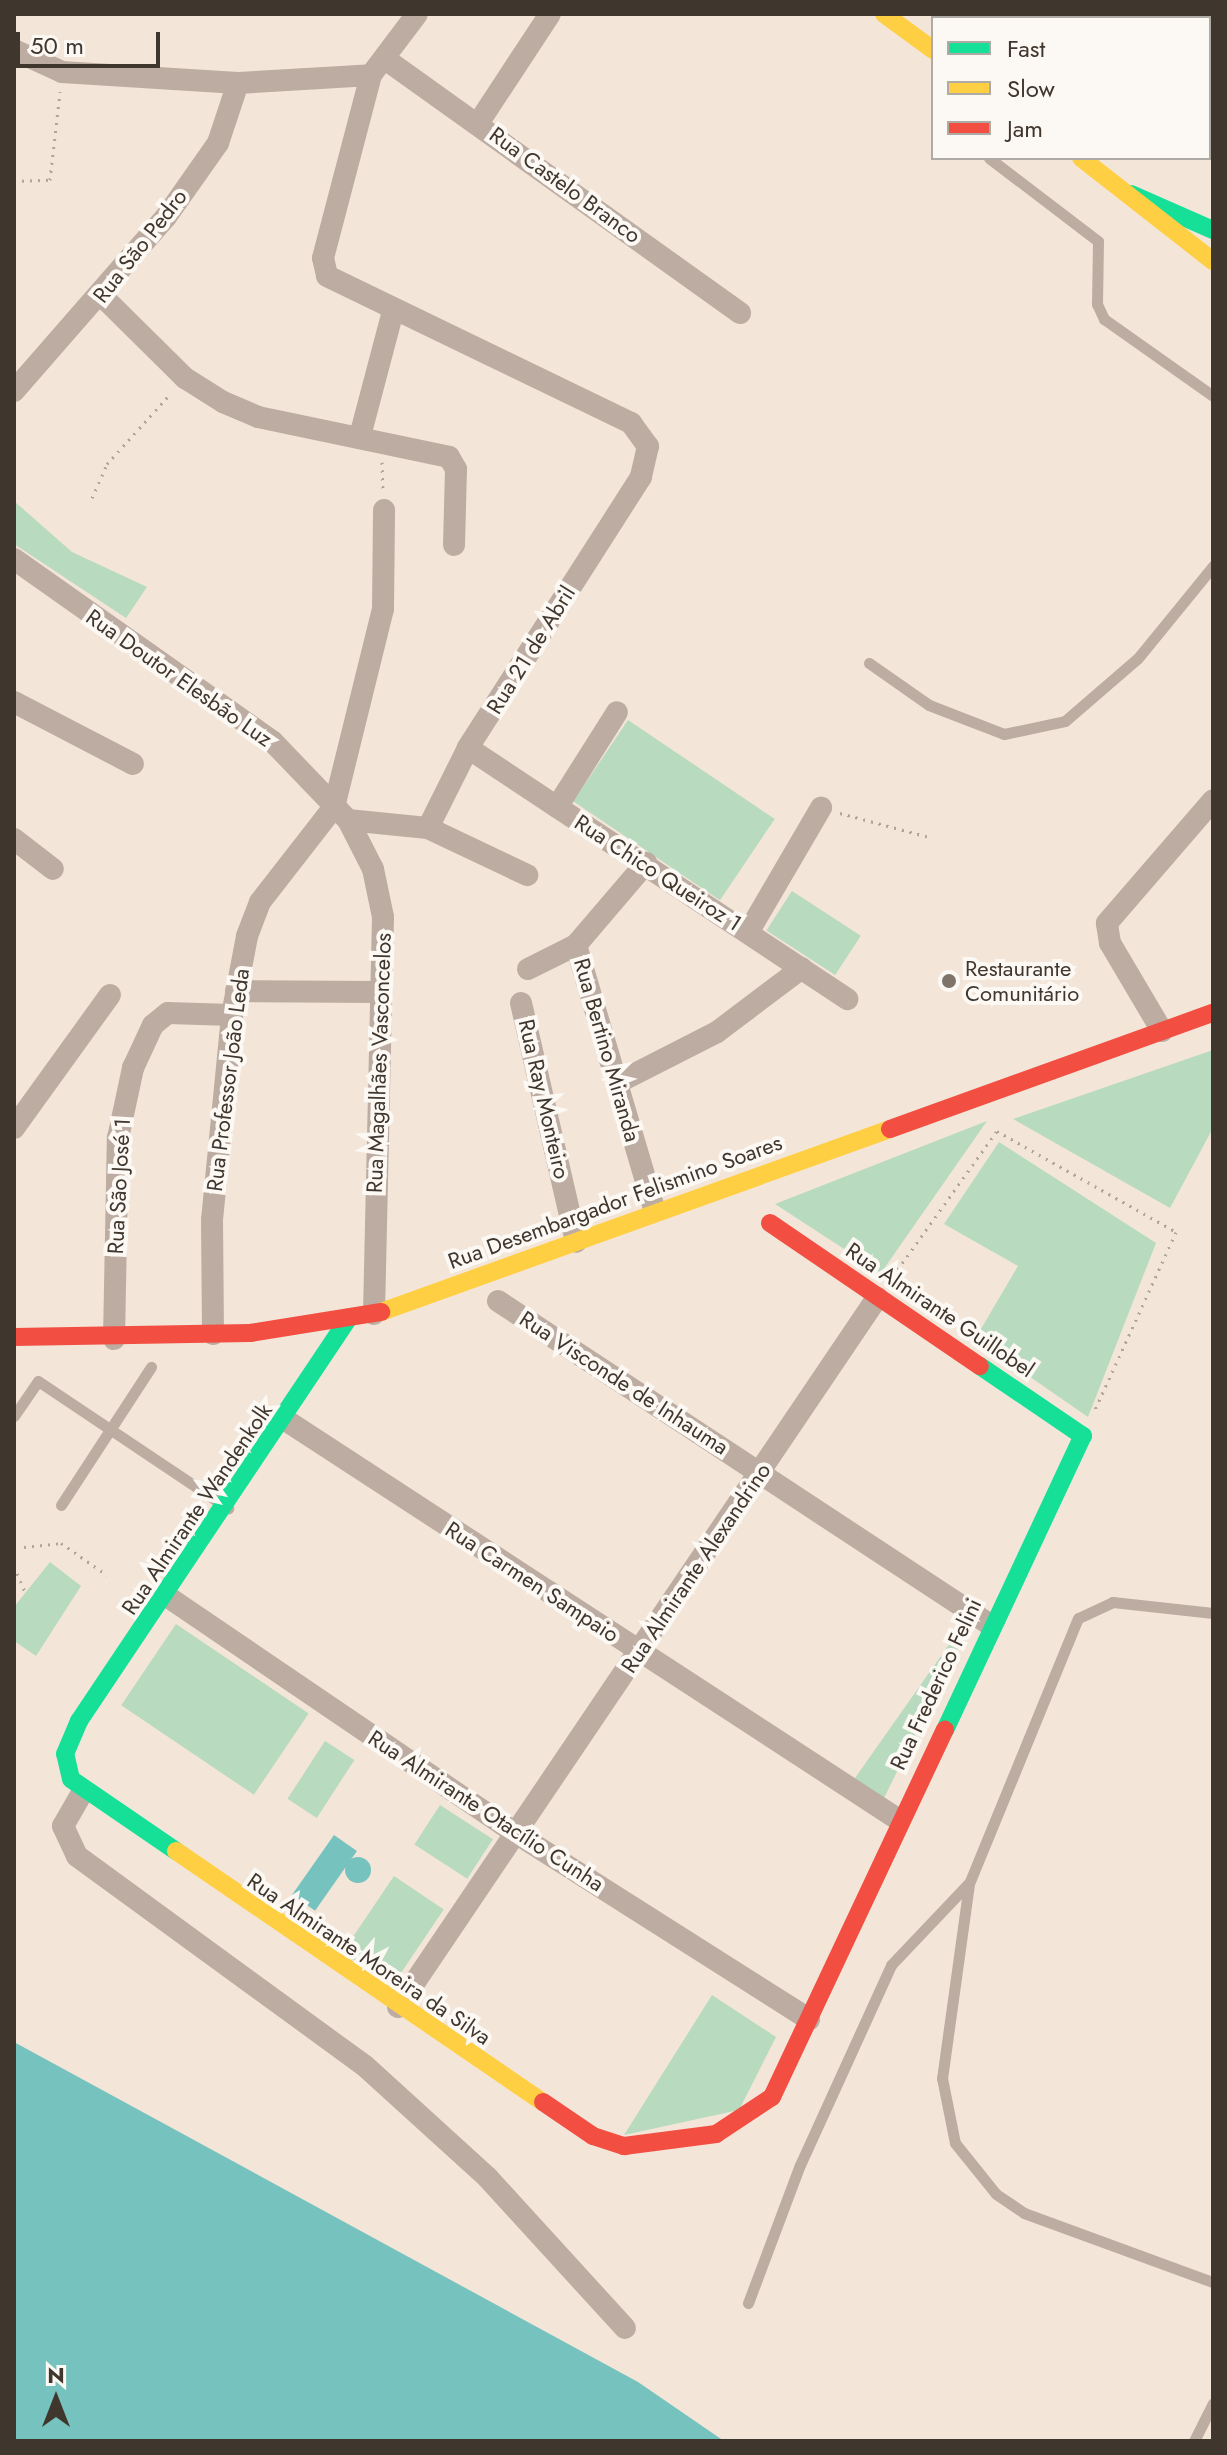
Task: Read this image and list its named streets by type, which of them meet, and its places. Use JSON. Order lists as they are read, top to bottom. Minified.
{"streets":{"street":["Rua Castelo Branco","Rua São Pedro","Rua 21 de Abril","Rua Doutor Elesbão Luz","Rua Chico Queiroz 1","Rua Bertino Miranda","Rua Magalhães Vasconcelos","Rua Professor João Leda","Rua Ray Monteiro","Rua São José 1","Rua Desembargador Felismino Soares","Rua Almirante Guillobel","Rua Visconde de Inhauma","Rua Almirante Wandenkolk","Rua Almirante Alexandrino","Rua Carmen Sampaio","Rua Frederico Felini","Rua Almirante Otacílio Cunha","Rua Almirante Moreira da Silva"]},"crossings":[["Rua 21 de Abril","Rua Chico Queiroz 1"],["Rua Doutor Elesbão Luz","Rua Magalhães Vasconcelos"],["Rua Doutor Elesbão Luz","Rua Professor João Leda"],["Rua Chico Queiroz 1","Rua Bertino Miranda"],["Rua Bertino Miranda","Rua Desembargador Felismino Soares"],["Rua Magalhães Vasconcelos","Rua Professor João Leda"],["Rua Magalhães Vasconcelos","Rua Desembargador Felismino Soares"],["Rua Professor João Leda","Rua São José 1"],["Rua Professor João Leda","Rua Desembargador Felismino Soares"],["Rua Ray Monteiro","Rua Desembargador Felismino Soares"],["Rua São José 1","Rua Desembargador Felismino Soares"],["Rua Desembargador Felismino Soares","Rua Almirante Wandenkolk"],["Rua Almirante Guillobel","Rua Almirante Alexandrino"],["Rua Almirante Guillobel","Rua Frederico Felini"],["Rua Visconde de Inhauma","Rua Almirante Alexandrino"],["Rua Visconde de Inhauma","Rua Frederico Felini"],["Rua Almirante Wandenkolk","Rua Carmen Sampaio"],["Rua Almirante Wandenkolk","Rua Almirante Otacílio Cunha"],["Rua Almirante Wandenkolk","Rua Almirante Moreira da Silva"],["Rua Almirante Alexandrino","Rua Carmen Sampaio"],["Rua Almirante Alexandrino","Rua Almirante Otacílio Cunha"],["Rua Almirante Alexandrino","Rua Almirante Moreira da Silva"],["Rua Carmen Sampaio","Rua Frederico Felini"],["Rua Frederico Felini","Rua Almirante Otacílio Cunha"],["Rua Frederico Felini","Rua Almirante Moreira da Silva"]],"places":["Restaurante Comunitário"],"legend":["Fast","Slow","Jam"],"scale_bar":"50 m","north":"top"}
